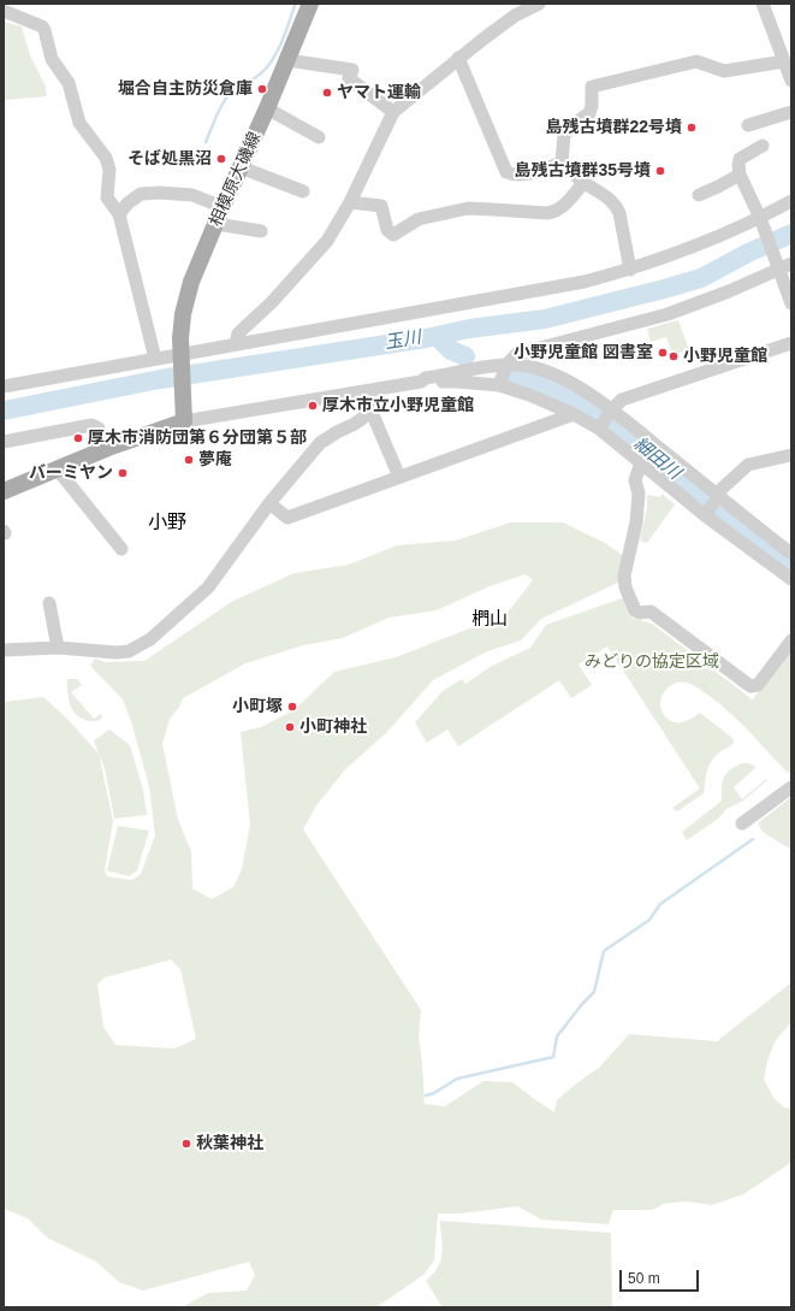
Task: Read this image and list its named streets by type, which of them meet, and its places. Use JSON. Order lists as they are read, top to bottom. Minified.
{"streets":{"main road":["相模原大磯線"]},"districts":["小野","椚山"],"water":["玉川","細田川"],"parks":["みどりの協定区域"],"places":["堀合自主防災倉庫","ヤマト運輸","島残古墳群22号墳","そば処黒沼","島残古墳群35号墳","小野児童館 図書室","小野児童館","厚木市立小野児童館","厚木市消防団第６分団第５部","夢庵","バーミヤン","小町塚","小町神社","秋葉神社"],"scale_bar":"50 m"}
